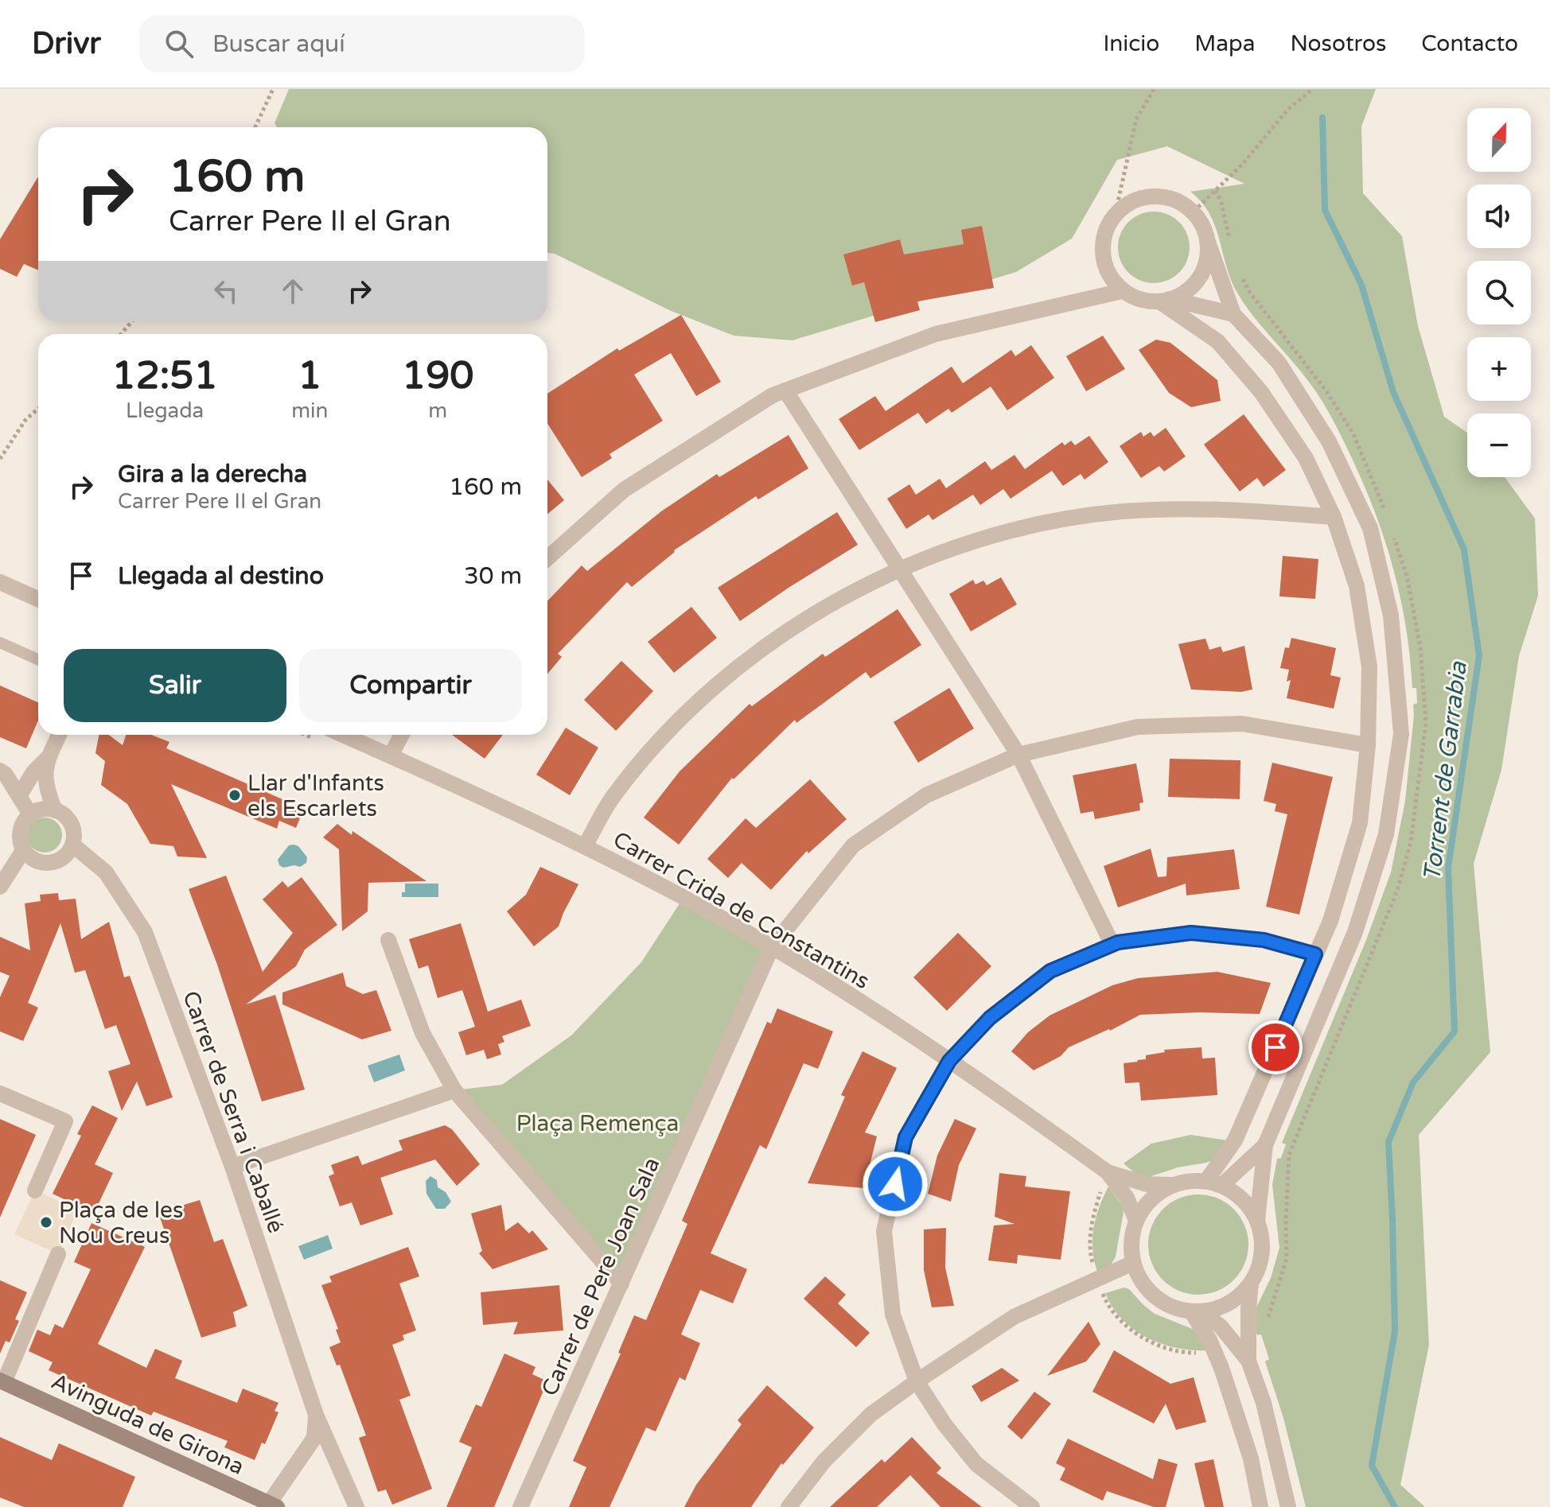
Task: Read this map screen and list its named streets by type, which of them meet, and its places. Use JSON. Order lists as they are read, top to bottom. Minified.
{"streets":{"main road":["Avinguda de Girona"],"street":["Carrer Crida de Constantins","Carrer de Serra i Caballé","Carrer de Pere Joan Sala"]},"crossings":[["Carrer Crida de Constantins","Carrer de Pere Joan Sala"]],"water":["Torrent de Garrabia"],"parks":["Plaça Remença"],"places":["Llar d'Infants els Escarlets","Plaça de les Nou Creus"],"north":"top","page":{"header":"Drivr","search":"Buscar aquí","nav":["Inicio","Mapa","Nosotros","Contacto"],"map_buttons":["+","−"],"turn":["160 m","Carrer Pere II el Gran"],"eta":["12:51","Llegada","1","min","190","m"],"list":[{"name":"Gira a la derecha","note":"Carrer Pere II el Gran","value":"160 m"},{"name":"Llegada al destino","value":"30 m"}],"buttons":["Salir","Compartir"]}}
